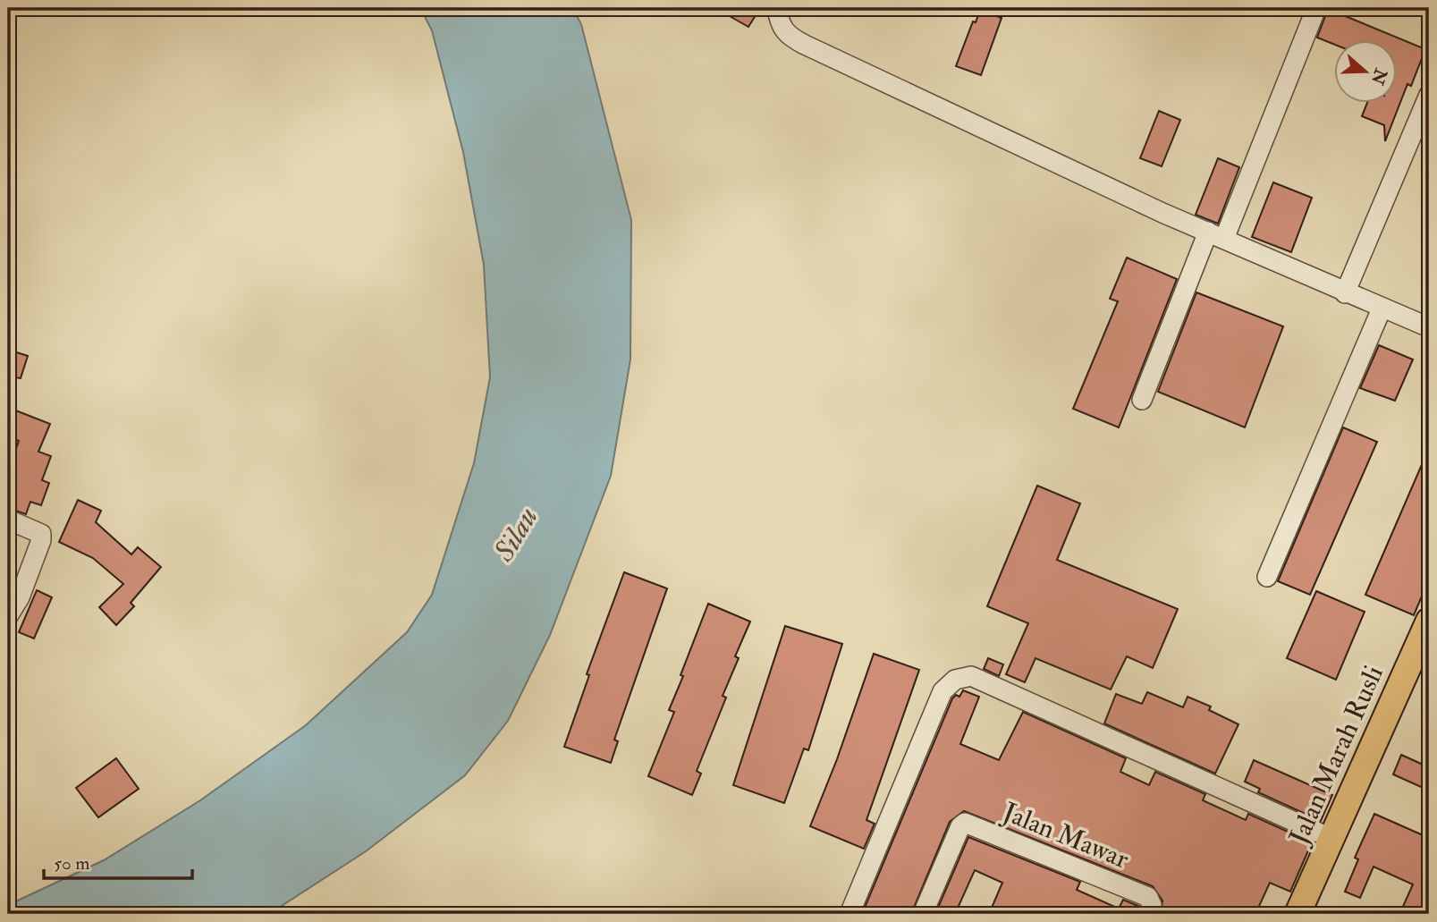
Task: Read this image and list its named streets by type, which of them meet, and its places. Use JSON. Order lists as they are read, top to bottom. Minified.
{"streets":{"main road":["Jalan Marah Rusli"],"street":["Jalan Mawar"]},"water":["Silau"],"scale_bar":"50 m","north":"right"}
